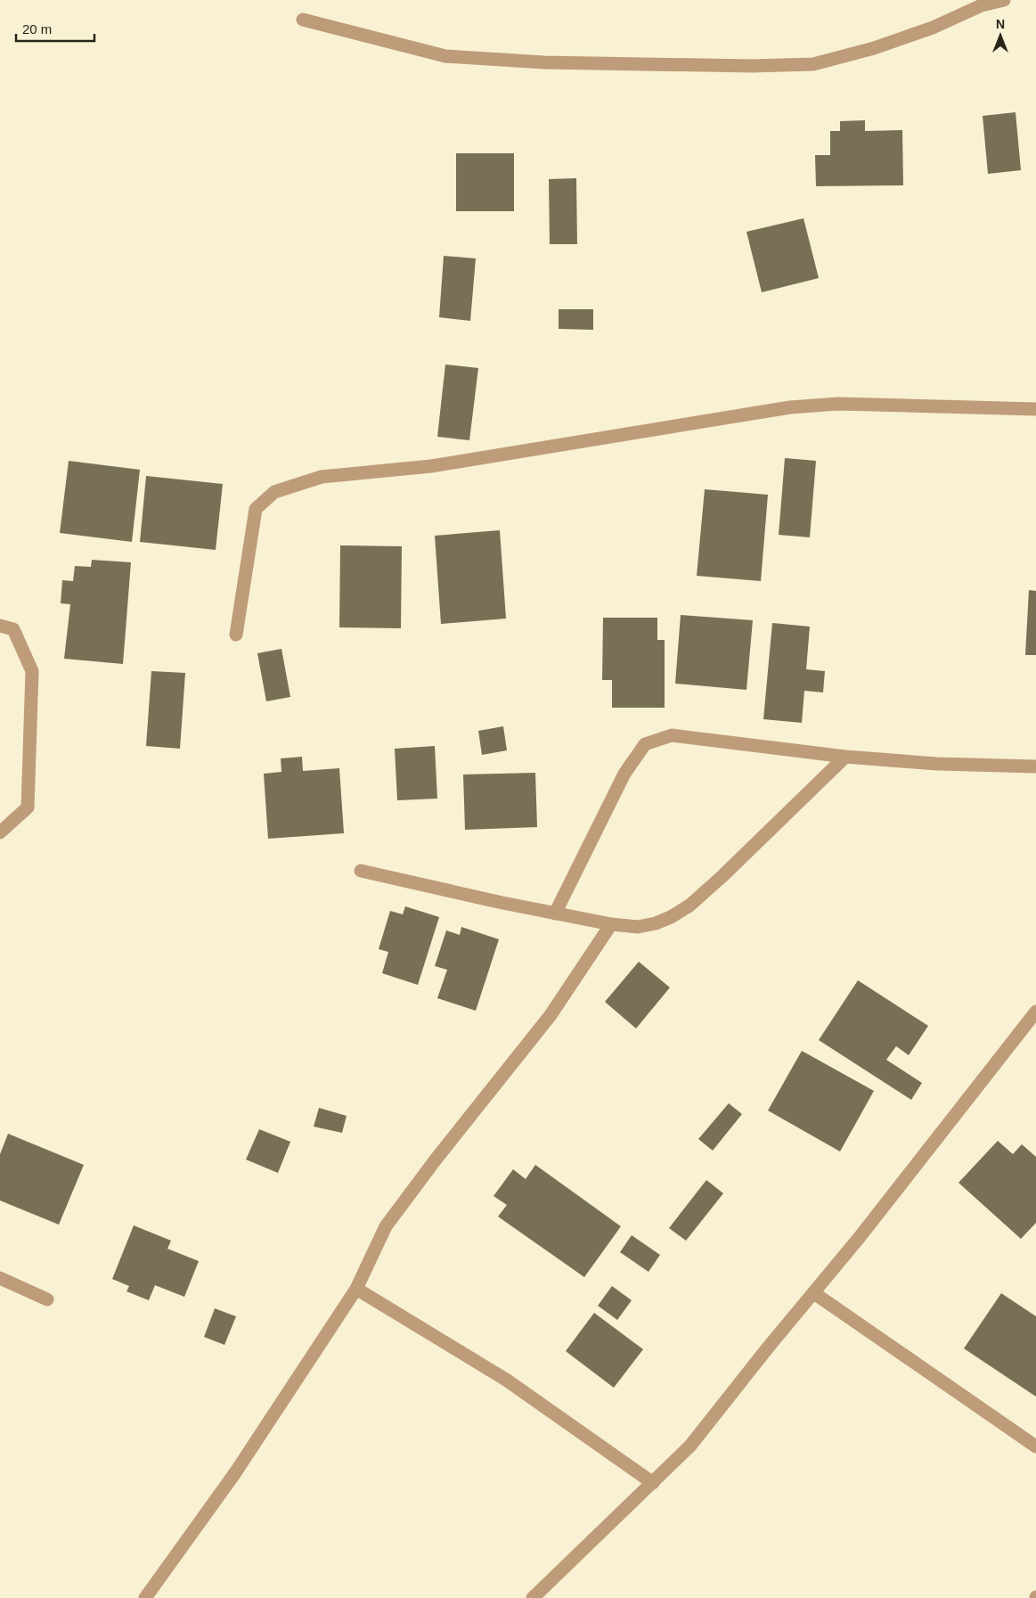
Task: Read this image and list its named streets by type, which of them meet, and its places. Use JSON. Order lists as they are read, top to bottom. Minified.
{"scale_bar":"20 m","north":"top"}
